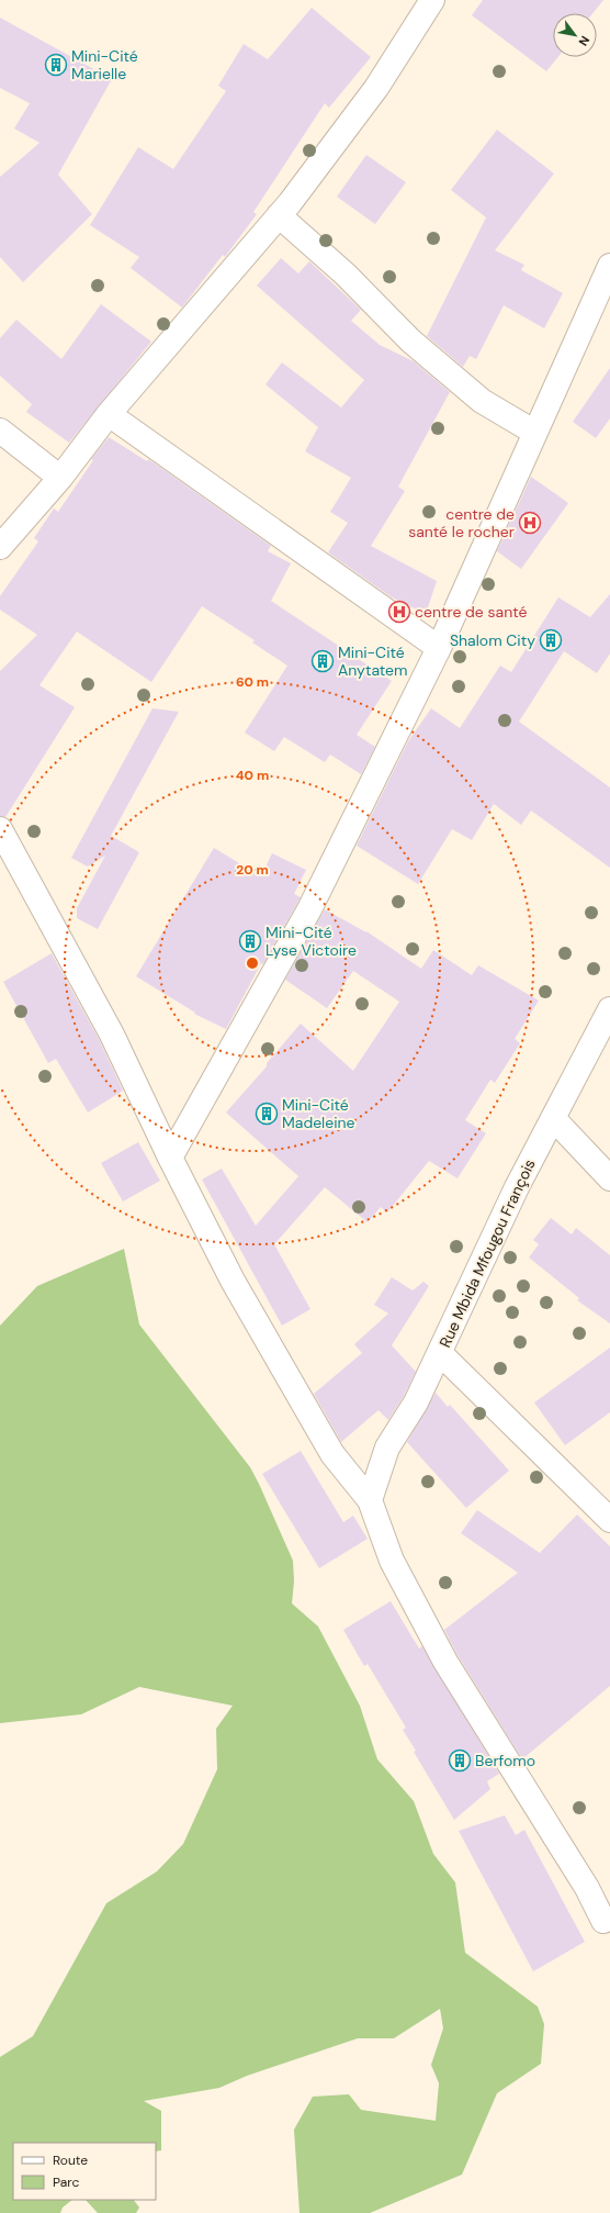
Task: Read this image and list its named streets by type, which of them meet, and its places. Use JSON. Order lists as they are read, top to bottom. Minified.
{"streets":{"street":["Rue Mbida Mfougou François"]},"places":{"building":["Mini-Cité Marielle","Shalom City","Mini-Cité Anytatem","Mini-Cité Lyse Victoire","Mini-Cité Madeleine","Berfomo"],"hospital":["centre de santé le rocher","centre de santé"]},"legend":["Route","Parc"],"north":"bottom right","rings":["60 m","40 m","20 m"]}
